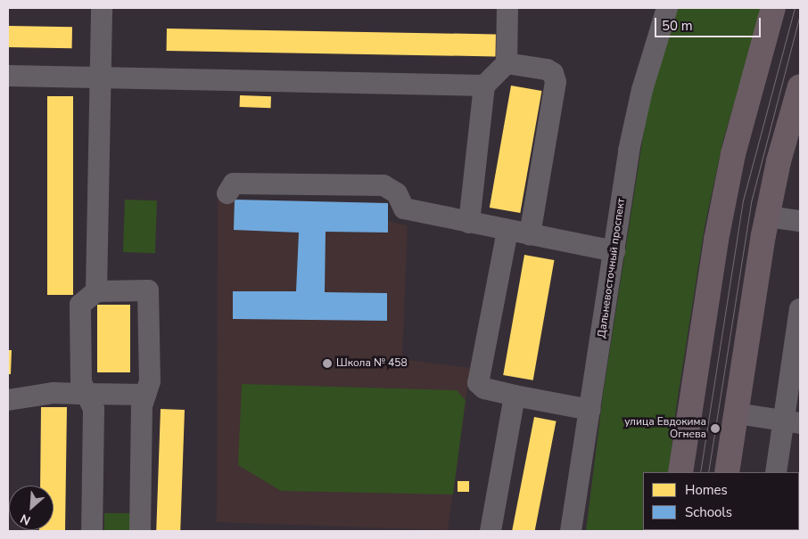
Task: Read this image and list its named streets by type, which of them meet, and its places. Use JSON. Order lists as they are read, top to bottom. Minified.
{"streets":{"street":["Дальневосточный проспект"]},"places":["Школа № 458","улица Евдокима Огнева"],"legend":["Homes","Schools"],"scale_bar":"50 m","north":"bottom left"}
